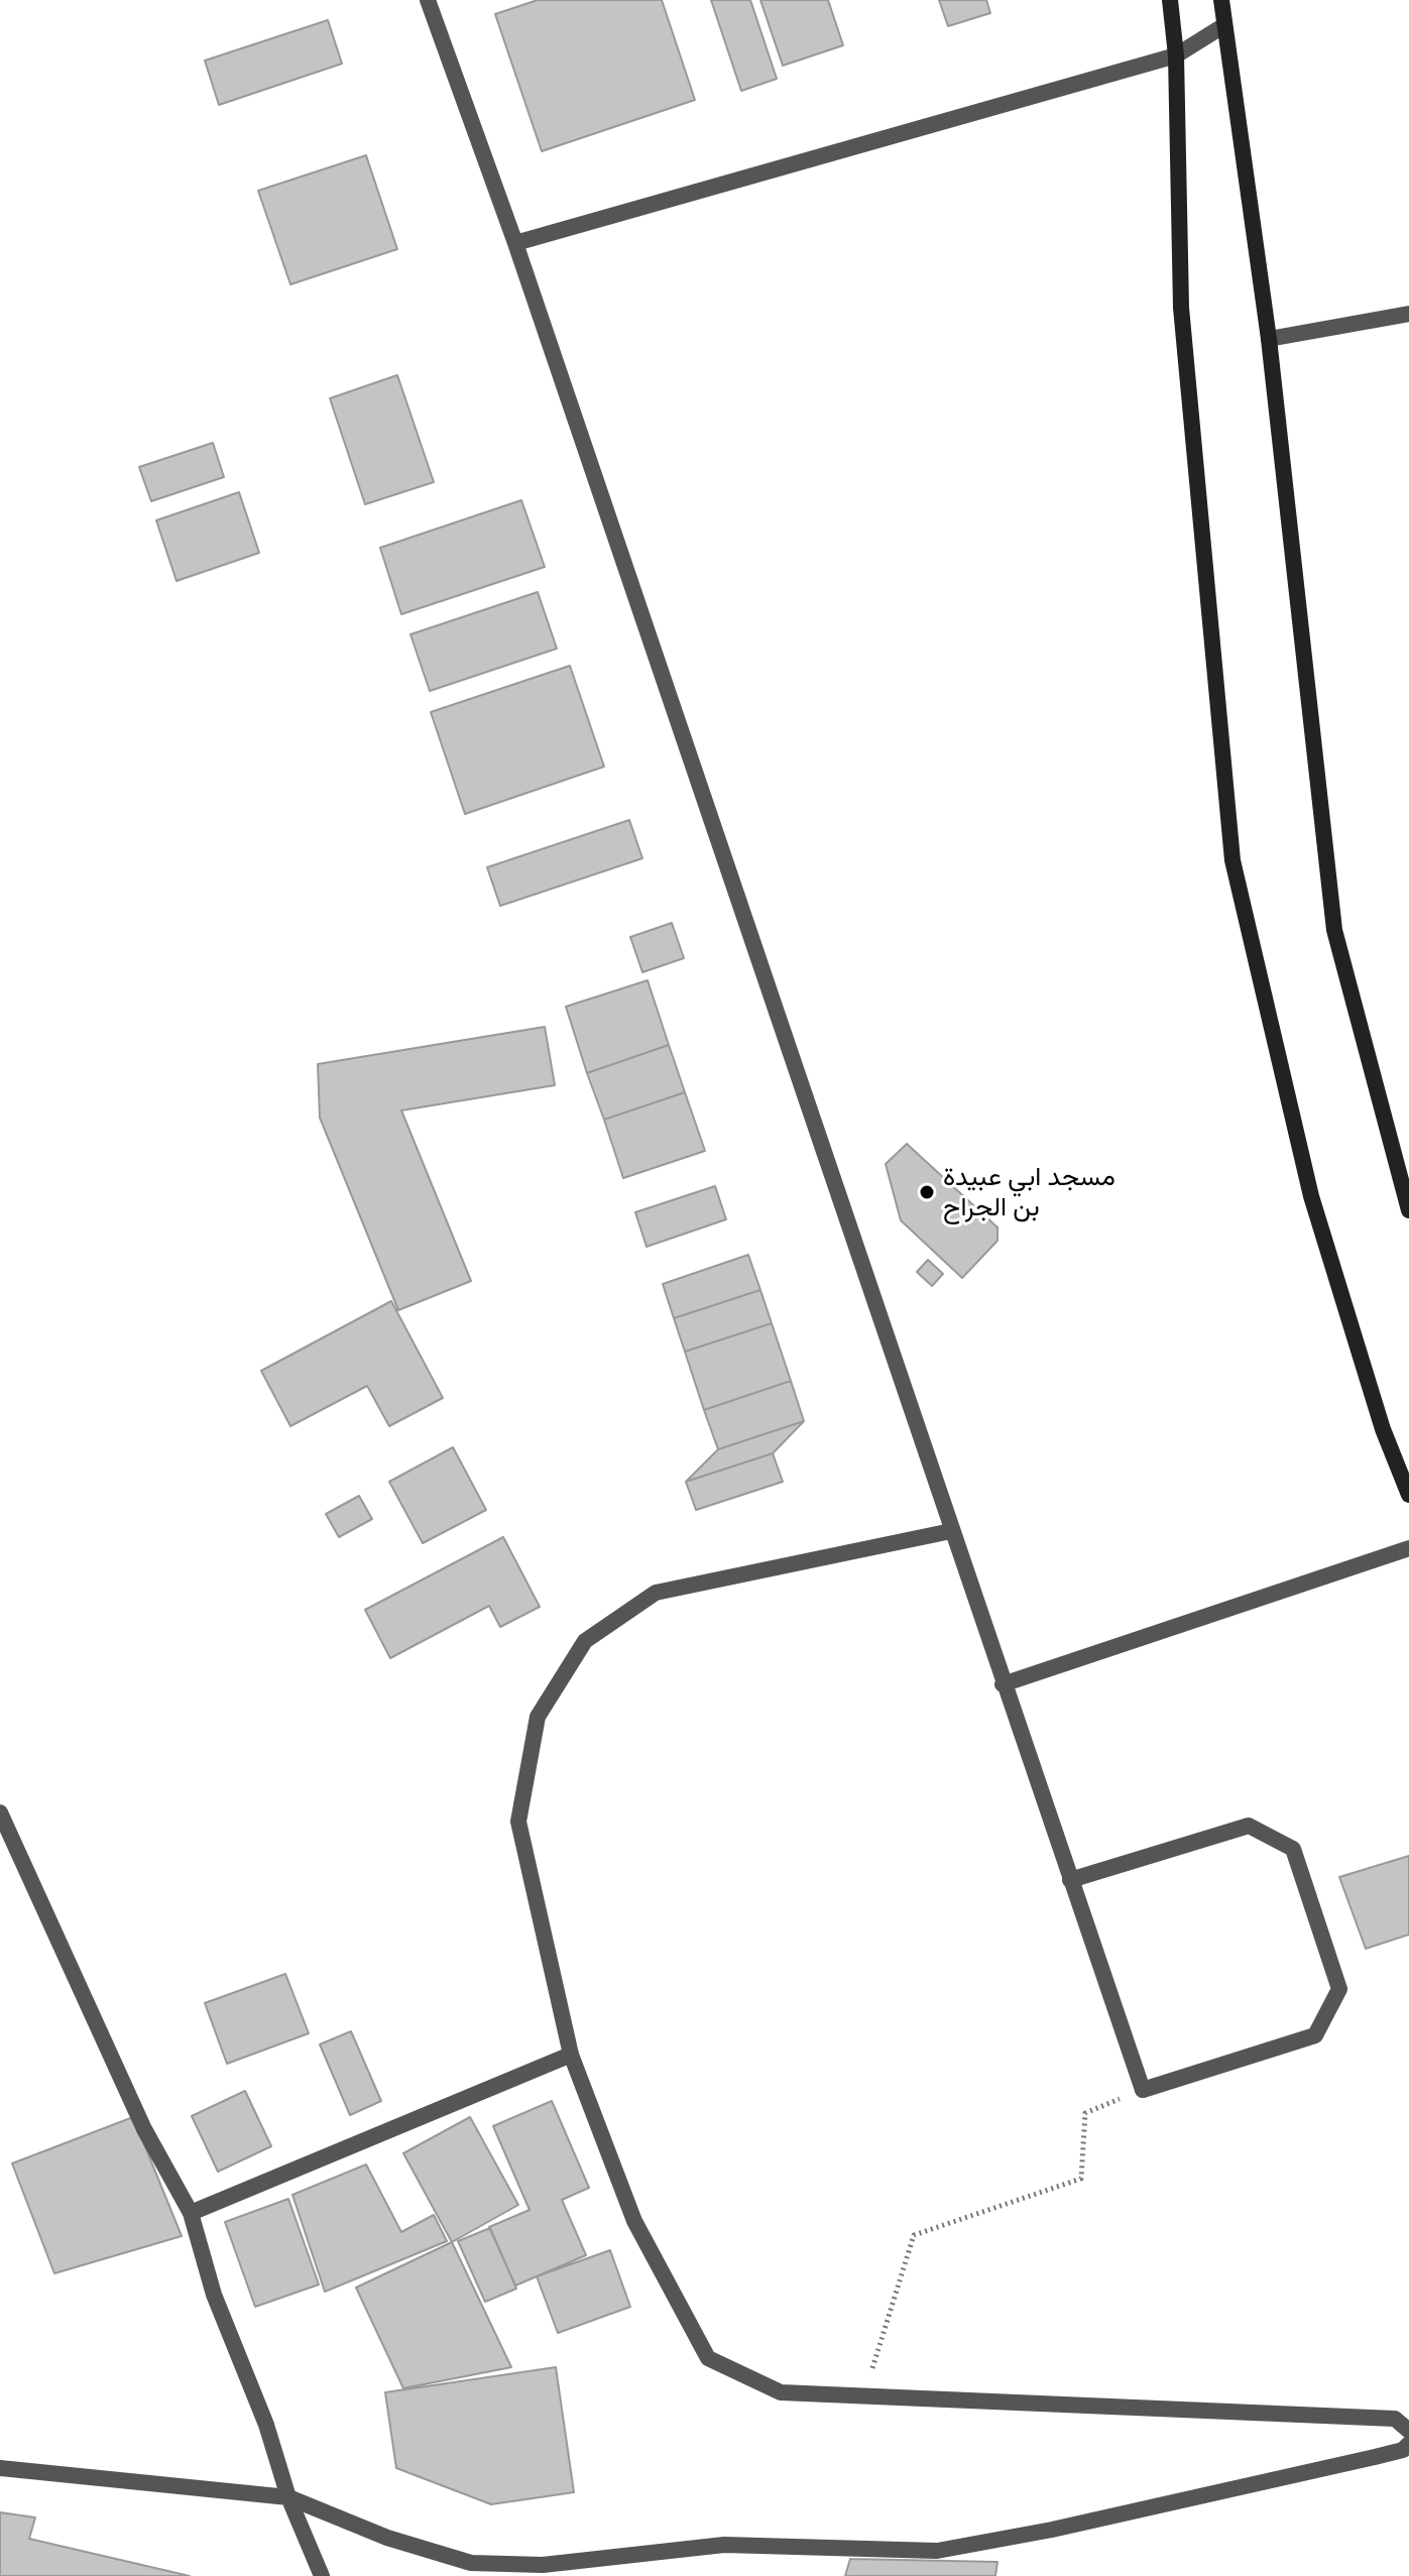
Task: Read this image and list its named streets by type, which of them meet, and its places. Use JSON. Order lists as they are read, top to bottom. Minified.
{"places":["مسجد ابي عبيدة بن الجراح"]}
